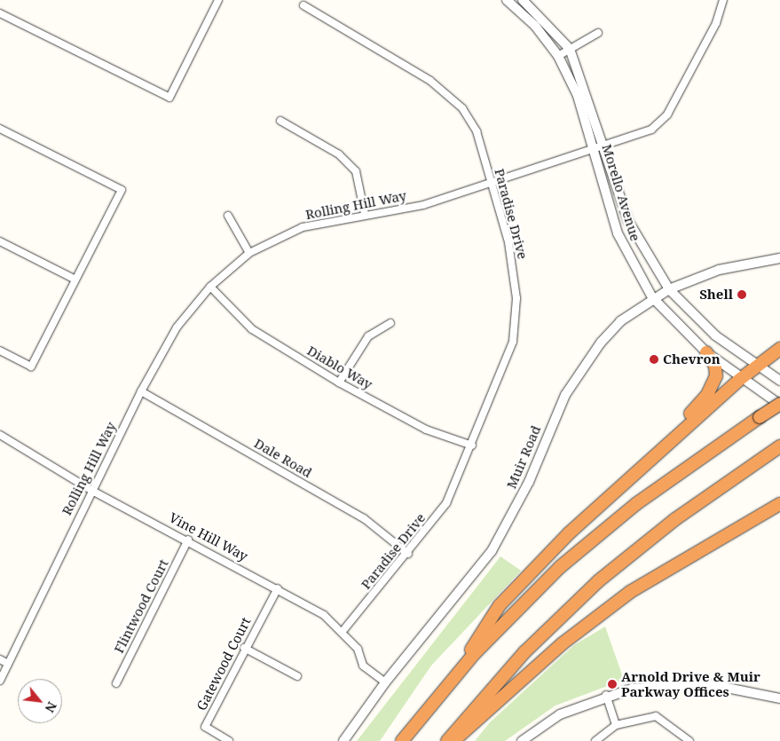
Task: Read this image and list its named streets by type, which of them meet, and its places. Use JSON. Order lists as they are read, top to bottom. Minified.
{"streets":{"street":["Morello Avenue","Rolling Hill Way","Paradise Drive","Diablo Way","Muir Road","Dale Road","Vine Hill Way","Flintwood Court","Gatewood Court"]},"crossings":[["Morello Avenue","Rolling Hill Way"],["Morello Avenue","Muir Road"],["Rolling Hill Way","Paradise Drive"],["Rolling Hill Way","Diablo Way"],["Rolling Hill Way","Dale Road"],["Rolling Hill Way","Vine Hill Way"],["Paradise Drive","Diablo Way"],["Paradise Drive","Dale Road"],["Paradise Drive","Vine Hill Way"],["Muir Road","Vine Hill Way"],["Vine Hill Way","Flintwood Court"],["Vine Hill Way","Gatewood Court"]],"places":["Shell","Chevron","Arnold Drive & Muir Parkway Offices"],"north":"bottom right"}
